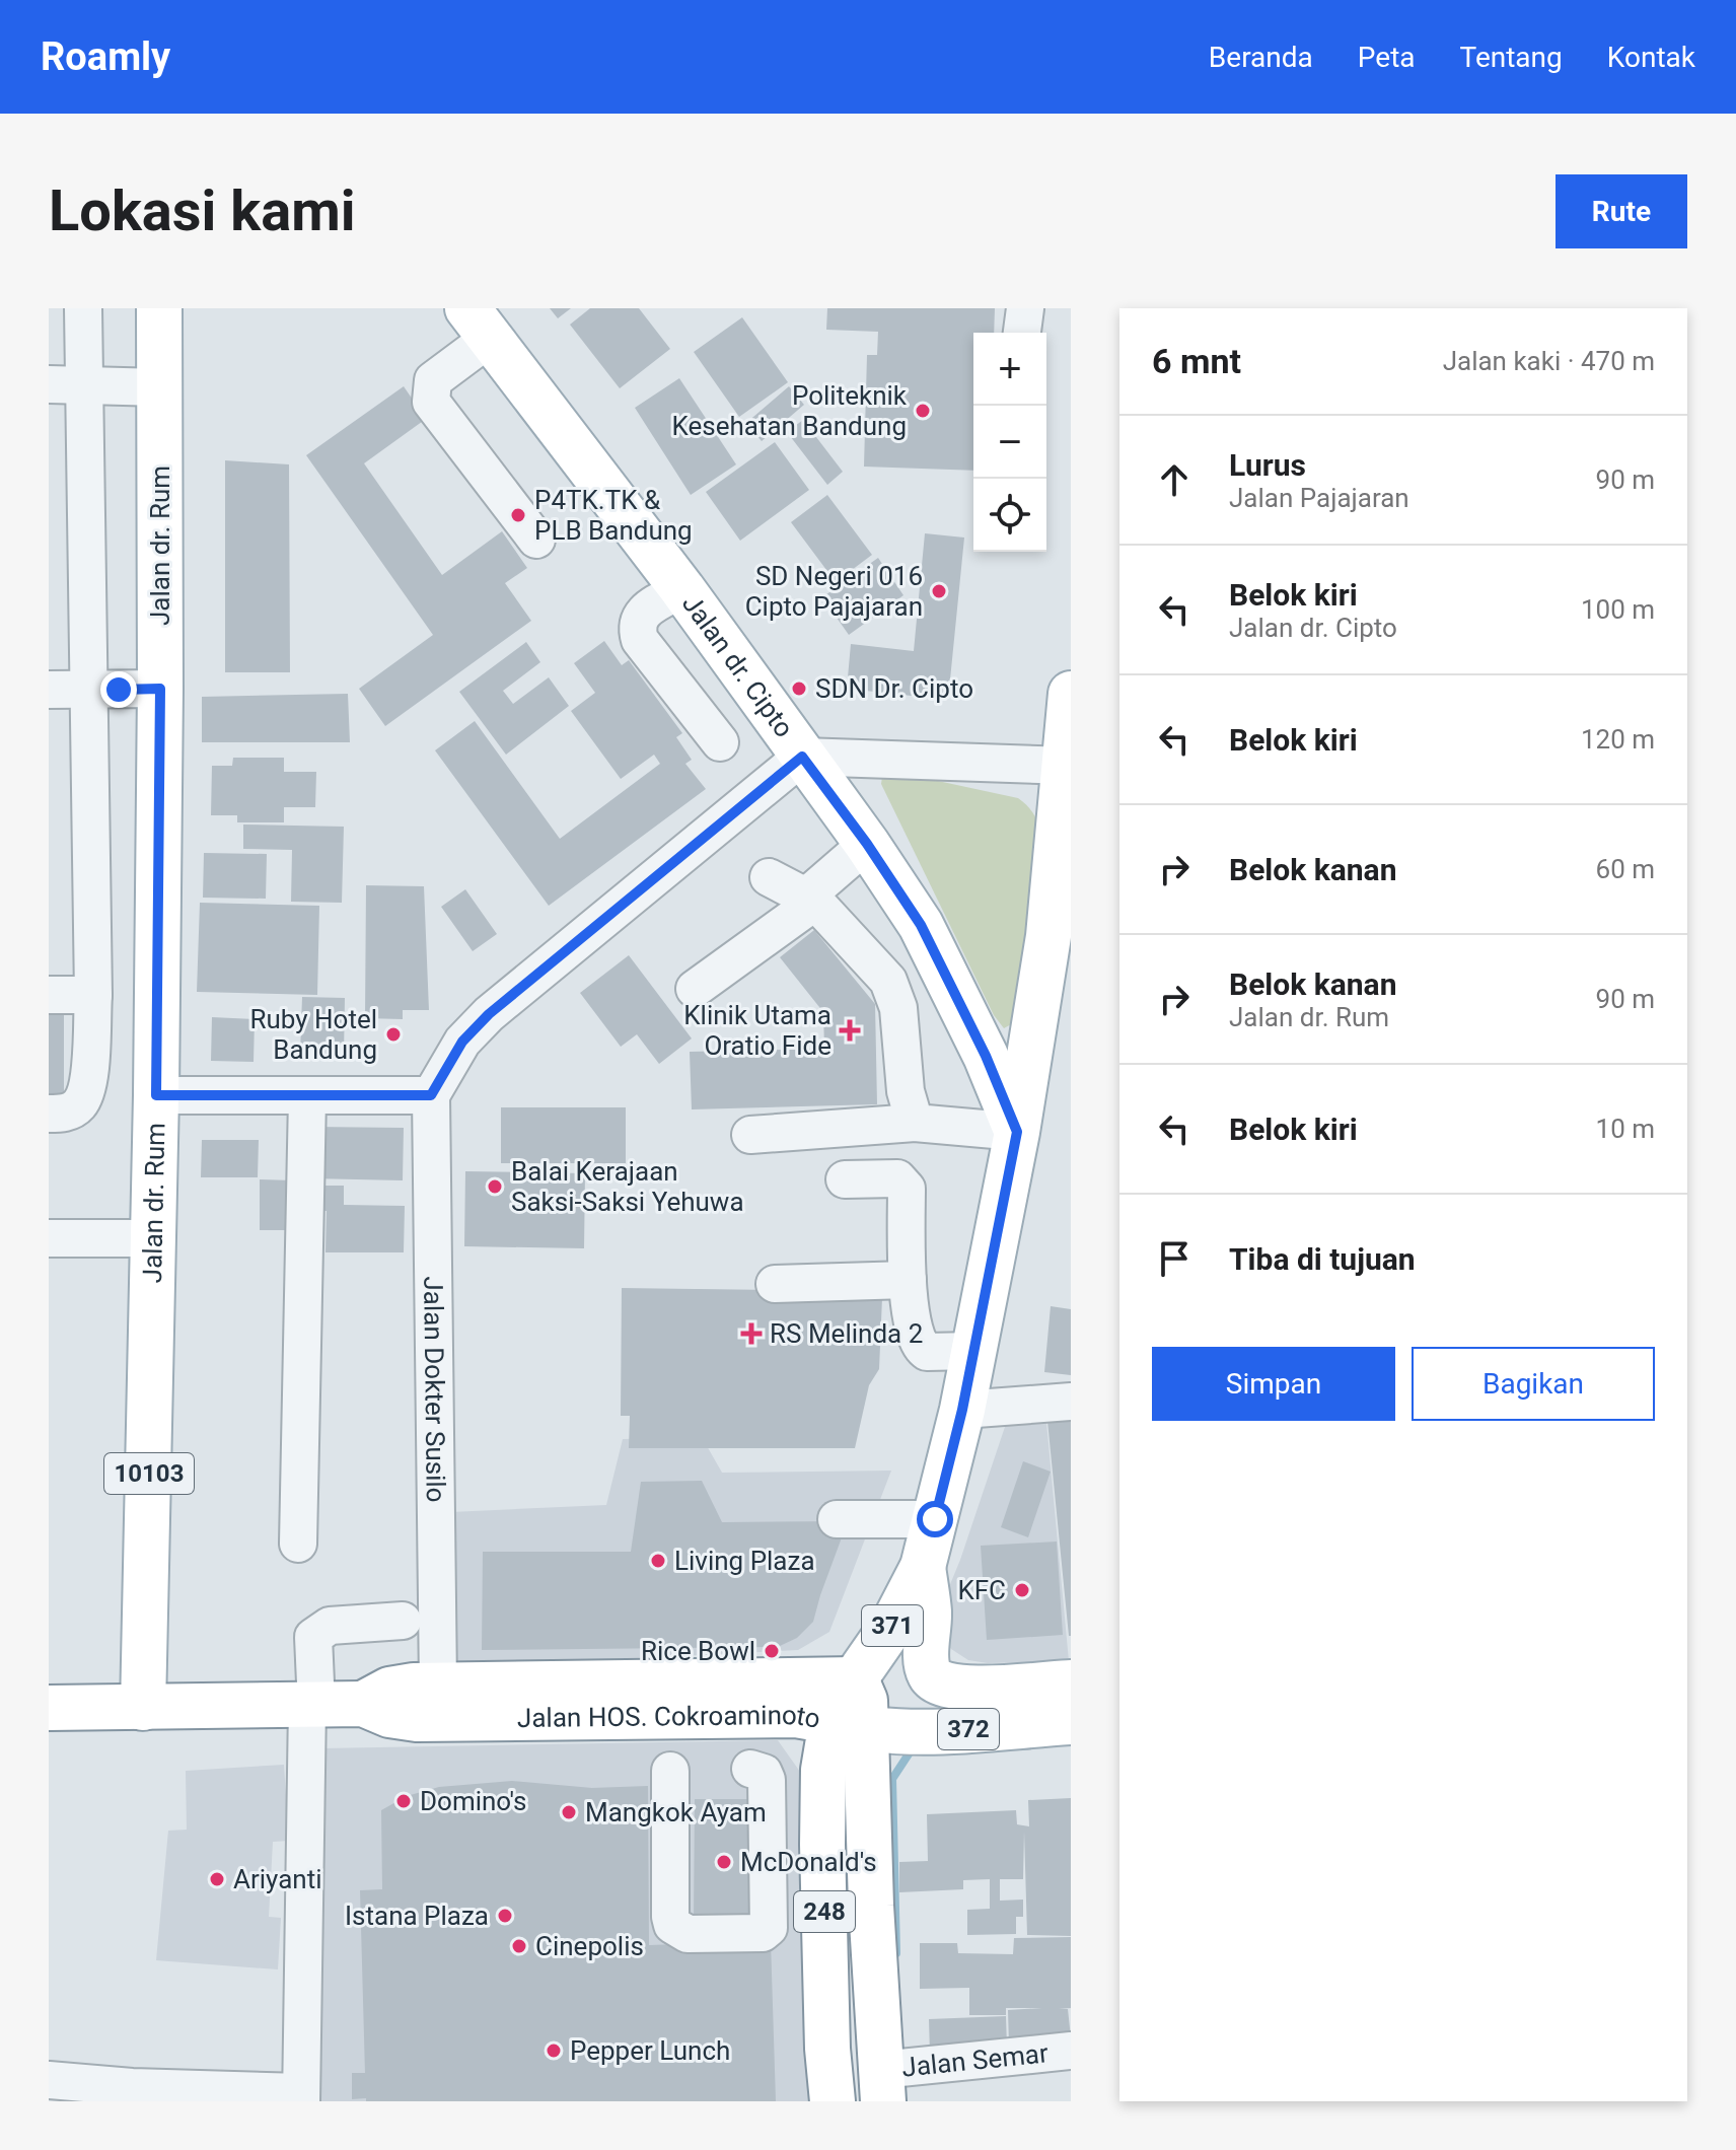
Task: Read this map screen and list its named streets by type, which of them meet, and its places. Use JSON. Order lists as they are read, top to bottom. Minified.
{"streets":{"main road":["Jalan dr. Rum","Jalan dr. Cipto","10103","371","Jalan HOS. Cokroaminoto","372","248"],"street":["Jalan Dokter Susilo","Jalan Semar"]},"crossings":[["Jalan dr. Rum","Jalan HOS. Cokroaminoto"],["Jalan dr. Cipto","371"],["Jalan Dokter Susilo","Jalan HOS. Cokroaminoto"],["371","Jalan HOS. Cokroaminoto"],["371","248"],["Jalan HOS. Cokroaminoto","248"],["248","Jalan Semar"]],"places":{"other":["Politeknik Kesehatan Bandung","P4TK.TK & PLB Bandung","SD Negeri 016 Cipto Pajajaran","SDN Dr. Cipto","Ruby Hotel Bandung","Balai Kerajaan Saksi-Saksi Yehuwa","Living Plaza","KFC","Rice Bowl","Domino's","Mangkok Ayam","McDonald's","Ariyanti","Istana Plaza","Cinepolis","Pepper Lunch"],"health":["Klinik Utama Oratio Fide","RS Melinda 2"]},"page":{"header":"Roamly","nav":["Beranda","Peta","Tentang","Kontak"],"buttons":["Rute",["Simpan","Bagikan"]],"title":"Lokasi kami","heading":["6 mnt","Jalan kaki · 470 m"],"map_buttons":["+","−"],"list":[["Lurus","Jalan Pajajaran","90 m"],["Belok kiri","Jalan dr. Cipto","100 m"],["Belok kiri","120 m"],["Belok kanan","60 m"],["Belok kanan","Jalan dr. Rum","90 m"],["Belok kiri","10 m"],"Tiba di tujuan"]}}
